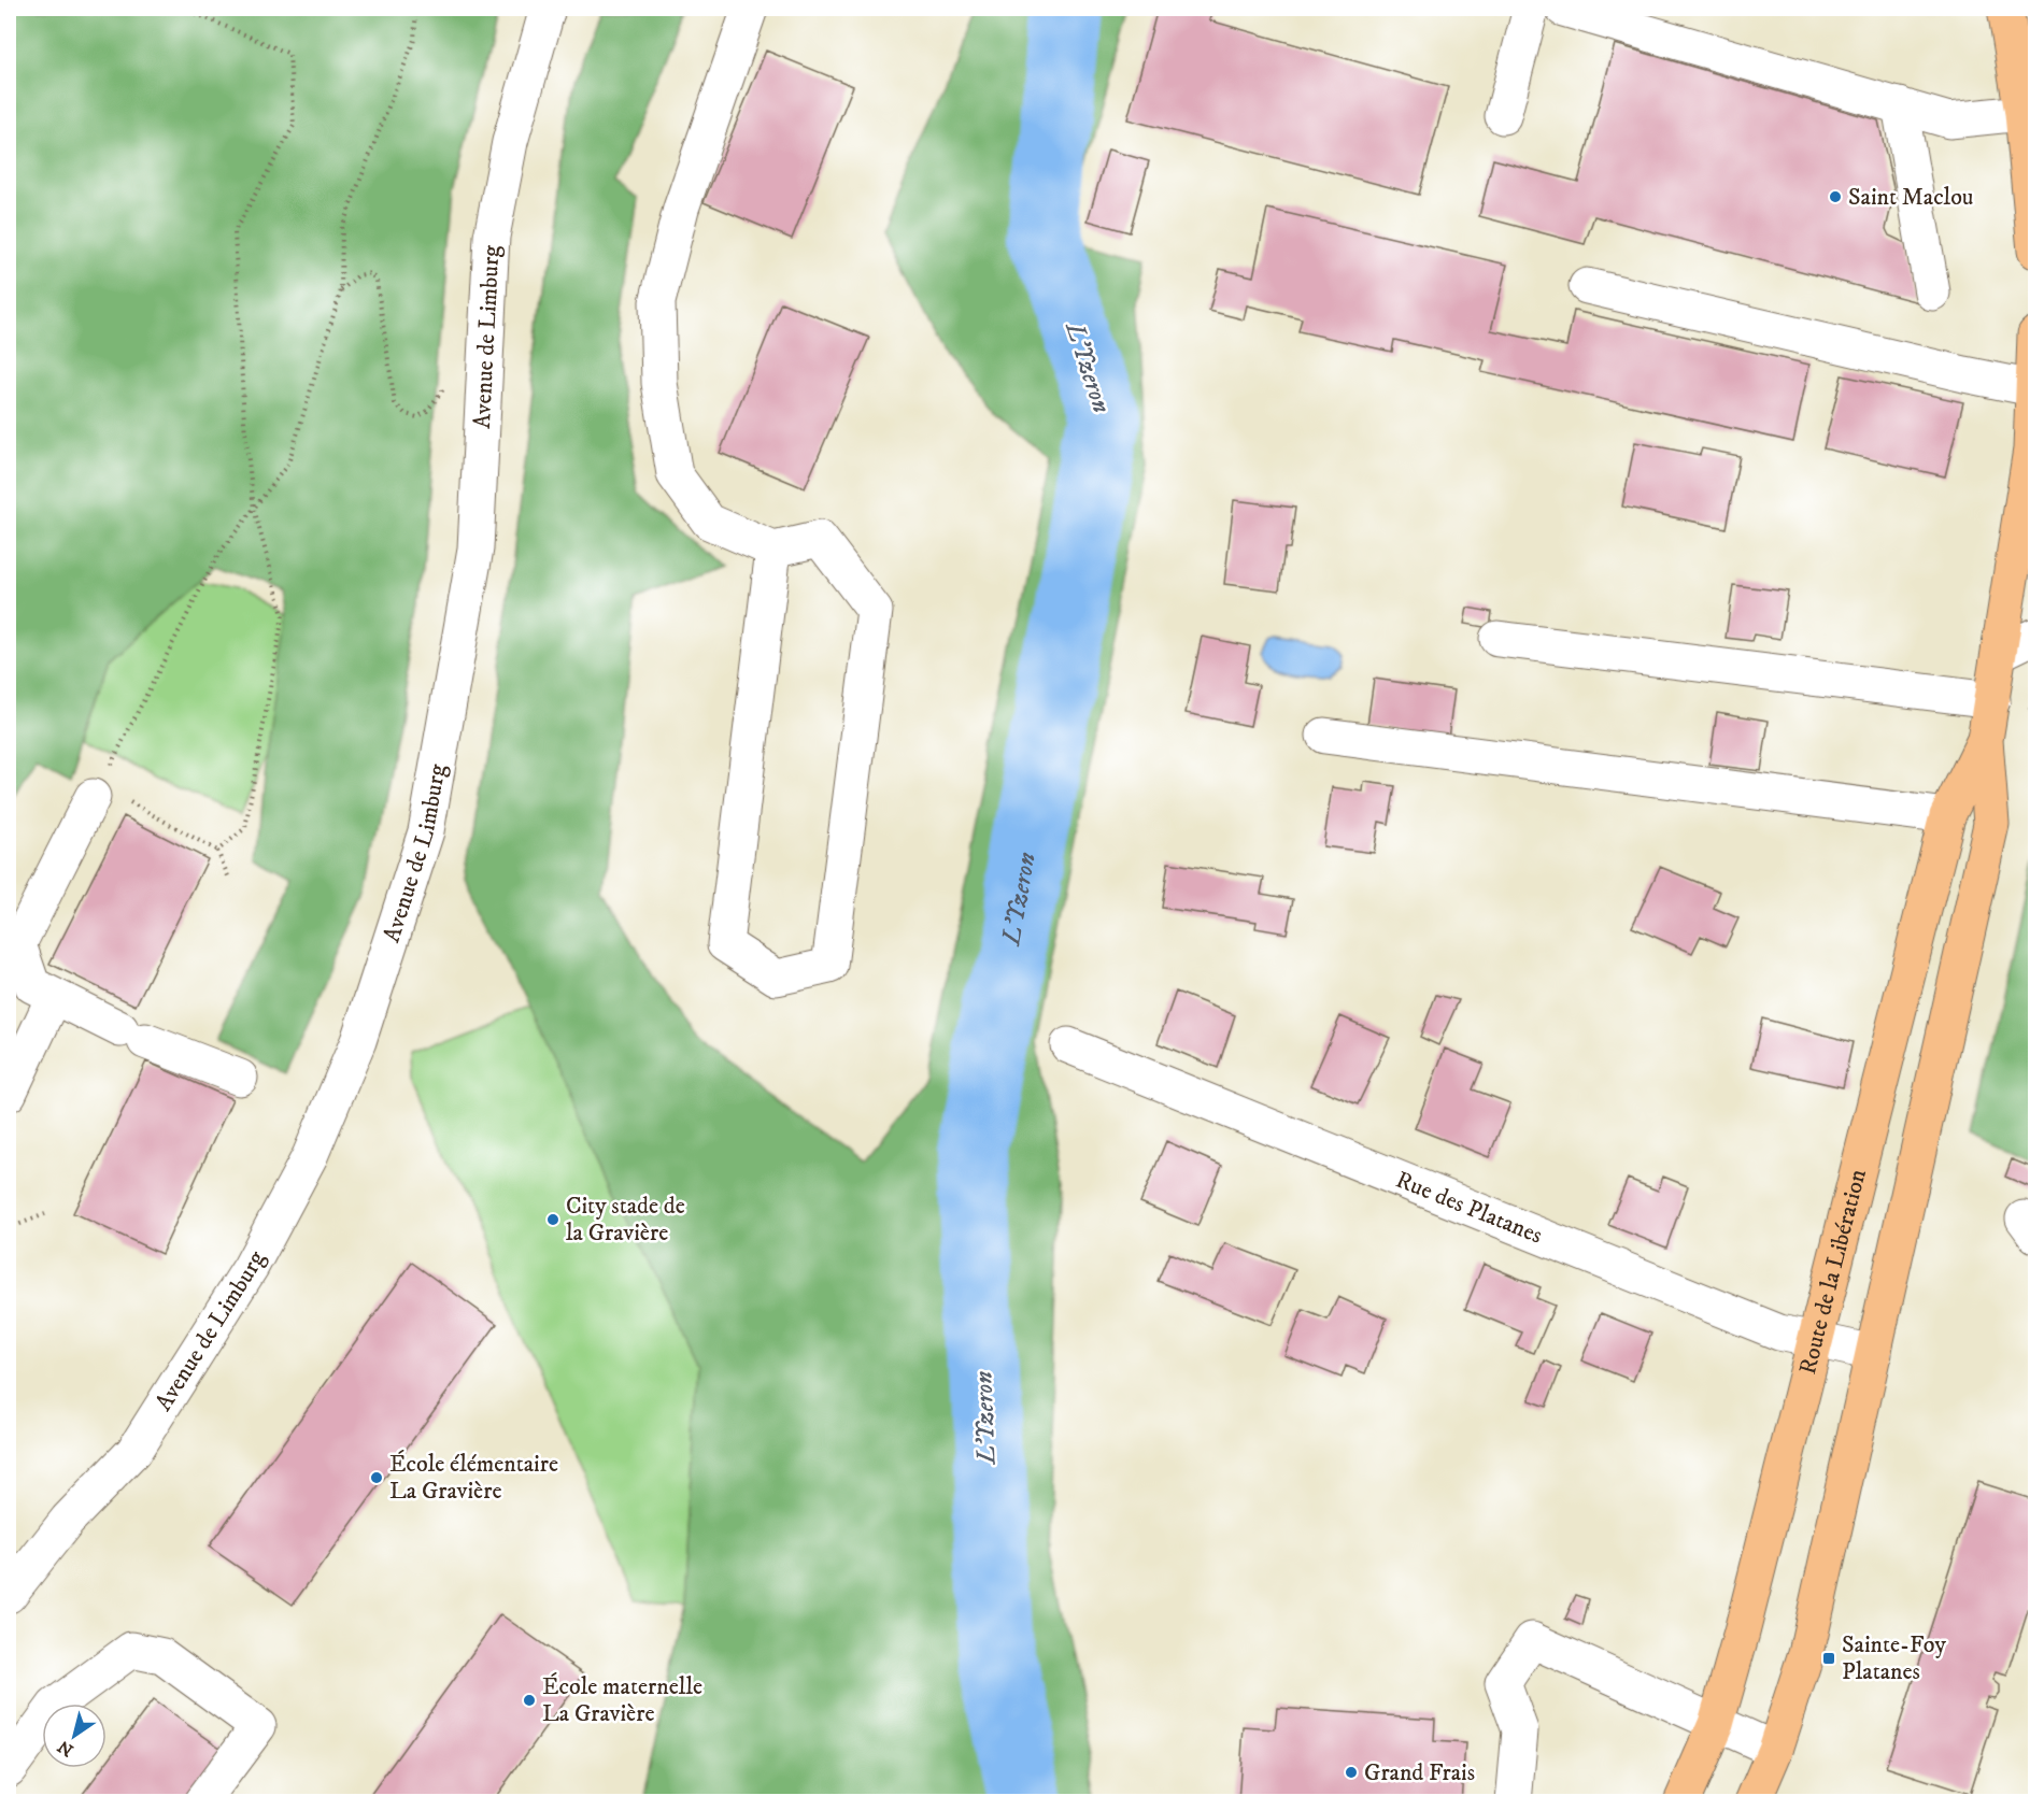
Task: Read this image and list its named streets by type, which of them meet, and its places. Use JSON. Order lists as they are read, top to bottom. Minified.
{"streets":{"main road":["Route de la Libération"],"street":["Avenue de Limburg","Rue des Platanes"]},"crossings":[["Rue des Platanes","Route de la Libération"]],"water":["L'Yzeron"],"places":{"other":["Saint Maclou","City stade de la Gravière","École élémentaire La Gravière","École maternelle La Gravière","Grand Frais"],"transit":["Sainte-Foy Platanes"]},"north":"bottom left"}
